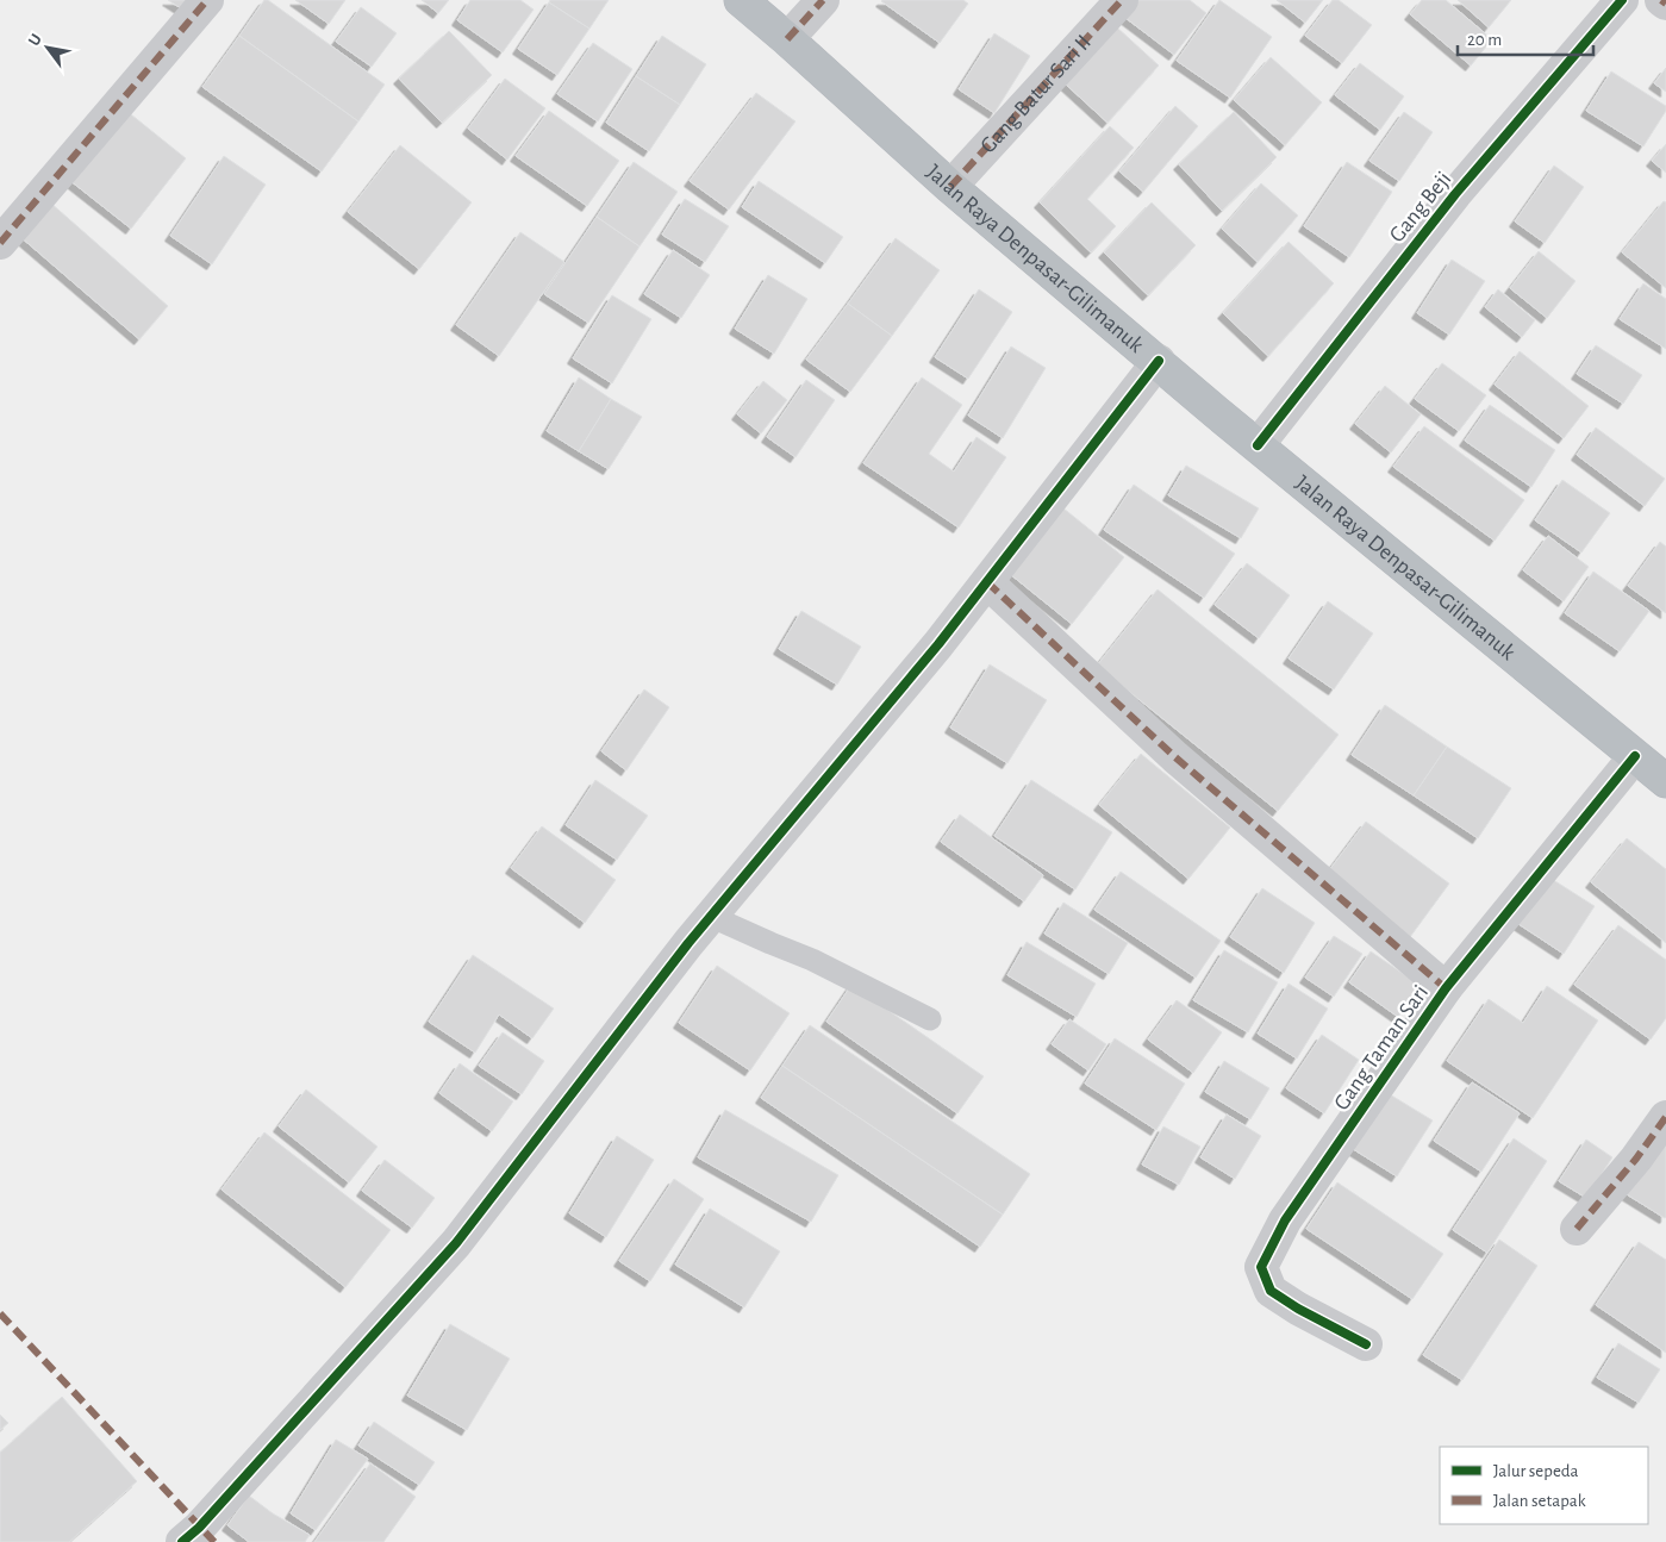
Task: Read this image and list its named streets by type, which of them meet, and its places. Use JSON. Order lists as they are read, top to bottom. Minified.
{"streets":{"highway":["Jalan Raya Denpasar-Gilimanuk"],"street":["Gang Batur Sari II","Gang Beji","Gang Taman Sari"]},"crossings":[["Gang Batur Sari II","Jalan Raya Denpasar-Gilimanuk"],["Gang Beji","Jalan Raya Denpasar-Gilimanuk"],["Jalan Raya Denpasar-Gilimanuk","Gang Taman Sari"]],"legend":["Jalur sepeda","Jalan setapak"],"scale_bar":"20 m","north":"top left"}
